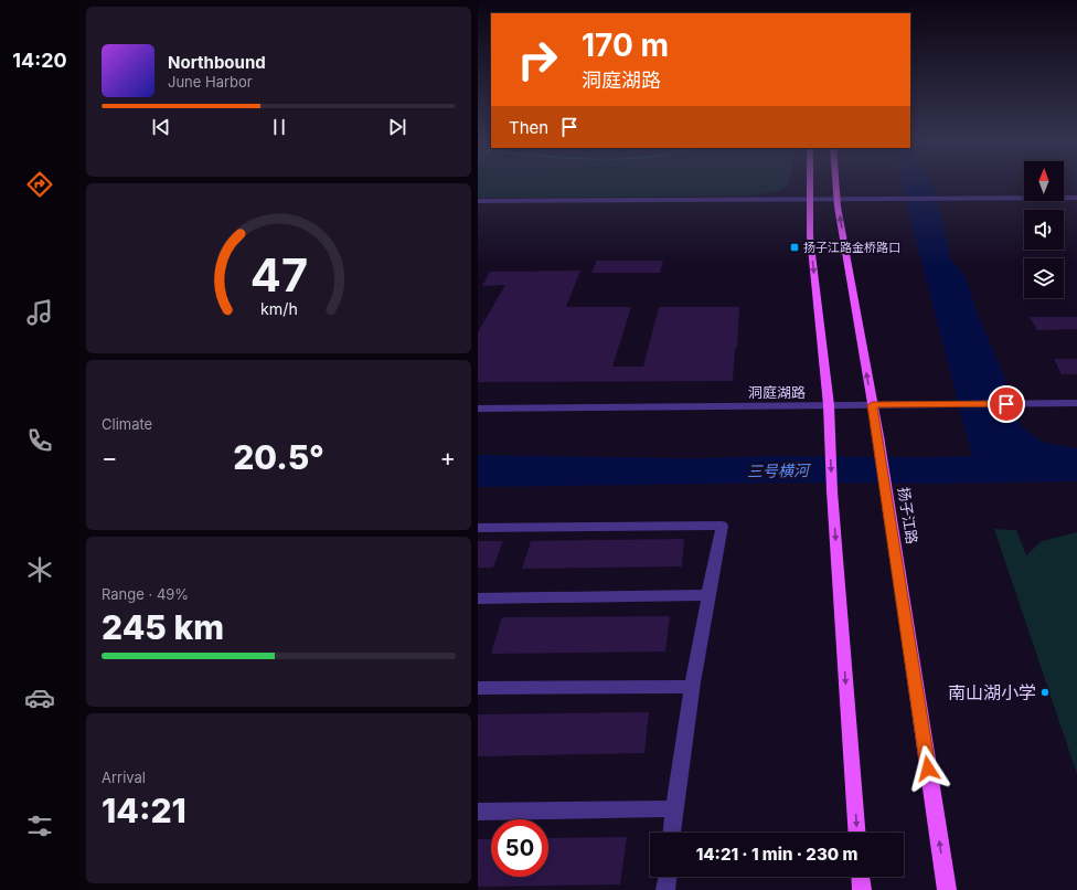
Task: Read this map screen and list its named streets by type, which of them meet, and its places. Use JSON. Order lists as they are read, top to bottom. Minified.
{"streets":{"main road":["扬子江路"],"street":["洞庭湖路"]},"crossings":[["洞庭湖路","扬子江路"]],"water":["三号横河"],"places":{"transit":["扬子江路金桥路口"],"other":["南山湖小学"]},"north":"top","page":{"tabs":"14:20","turn":["170 m","洞庭湖路"],"song":["Northbound","June Harbor"],"then":"Then","tile":["Climate",["Range · 49%","245 km"],["Arrival","14:21"]],"heat":["−","20.5°","+"],"limit":"50","trip":"14:21 · 1 min · 230 m","gauge":["47","km/h"]}}
